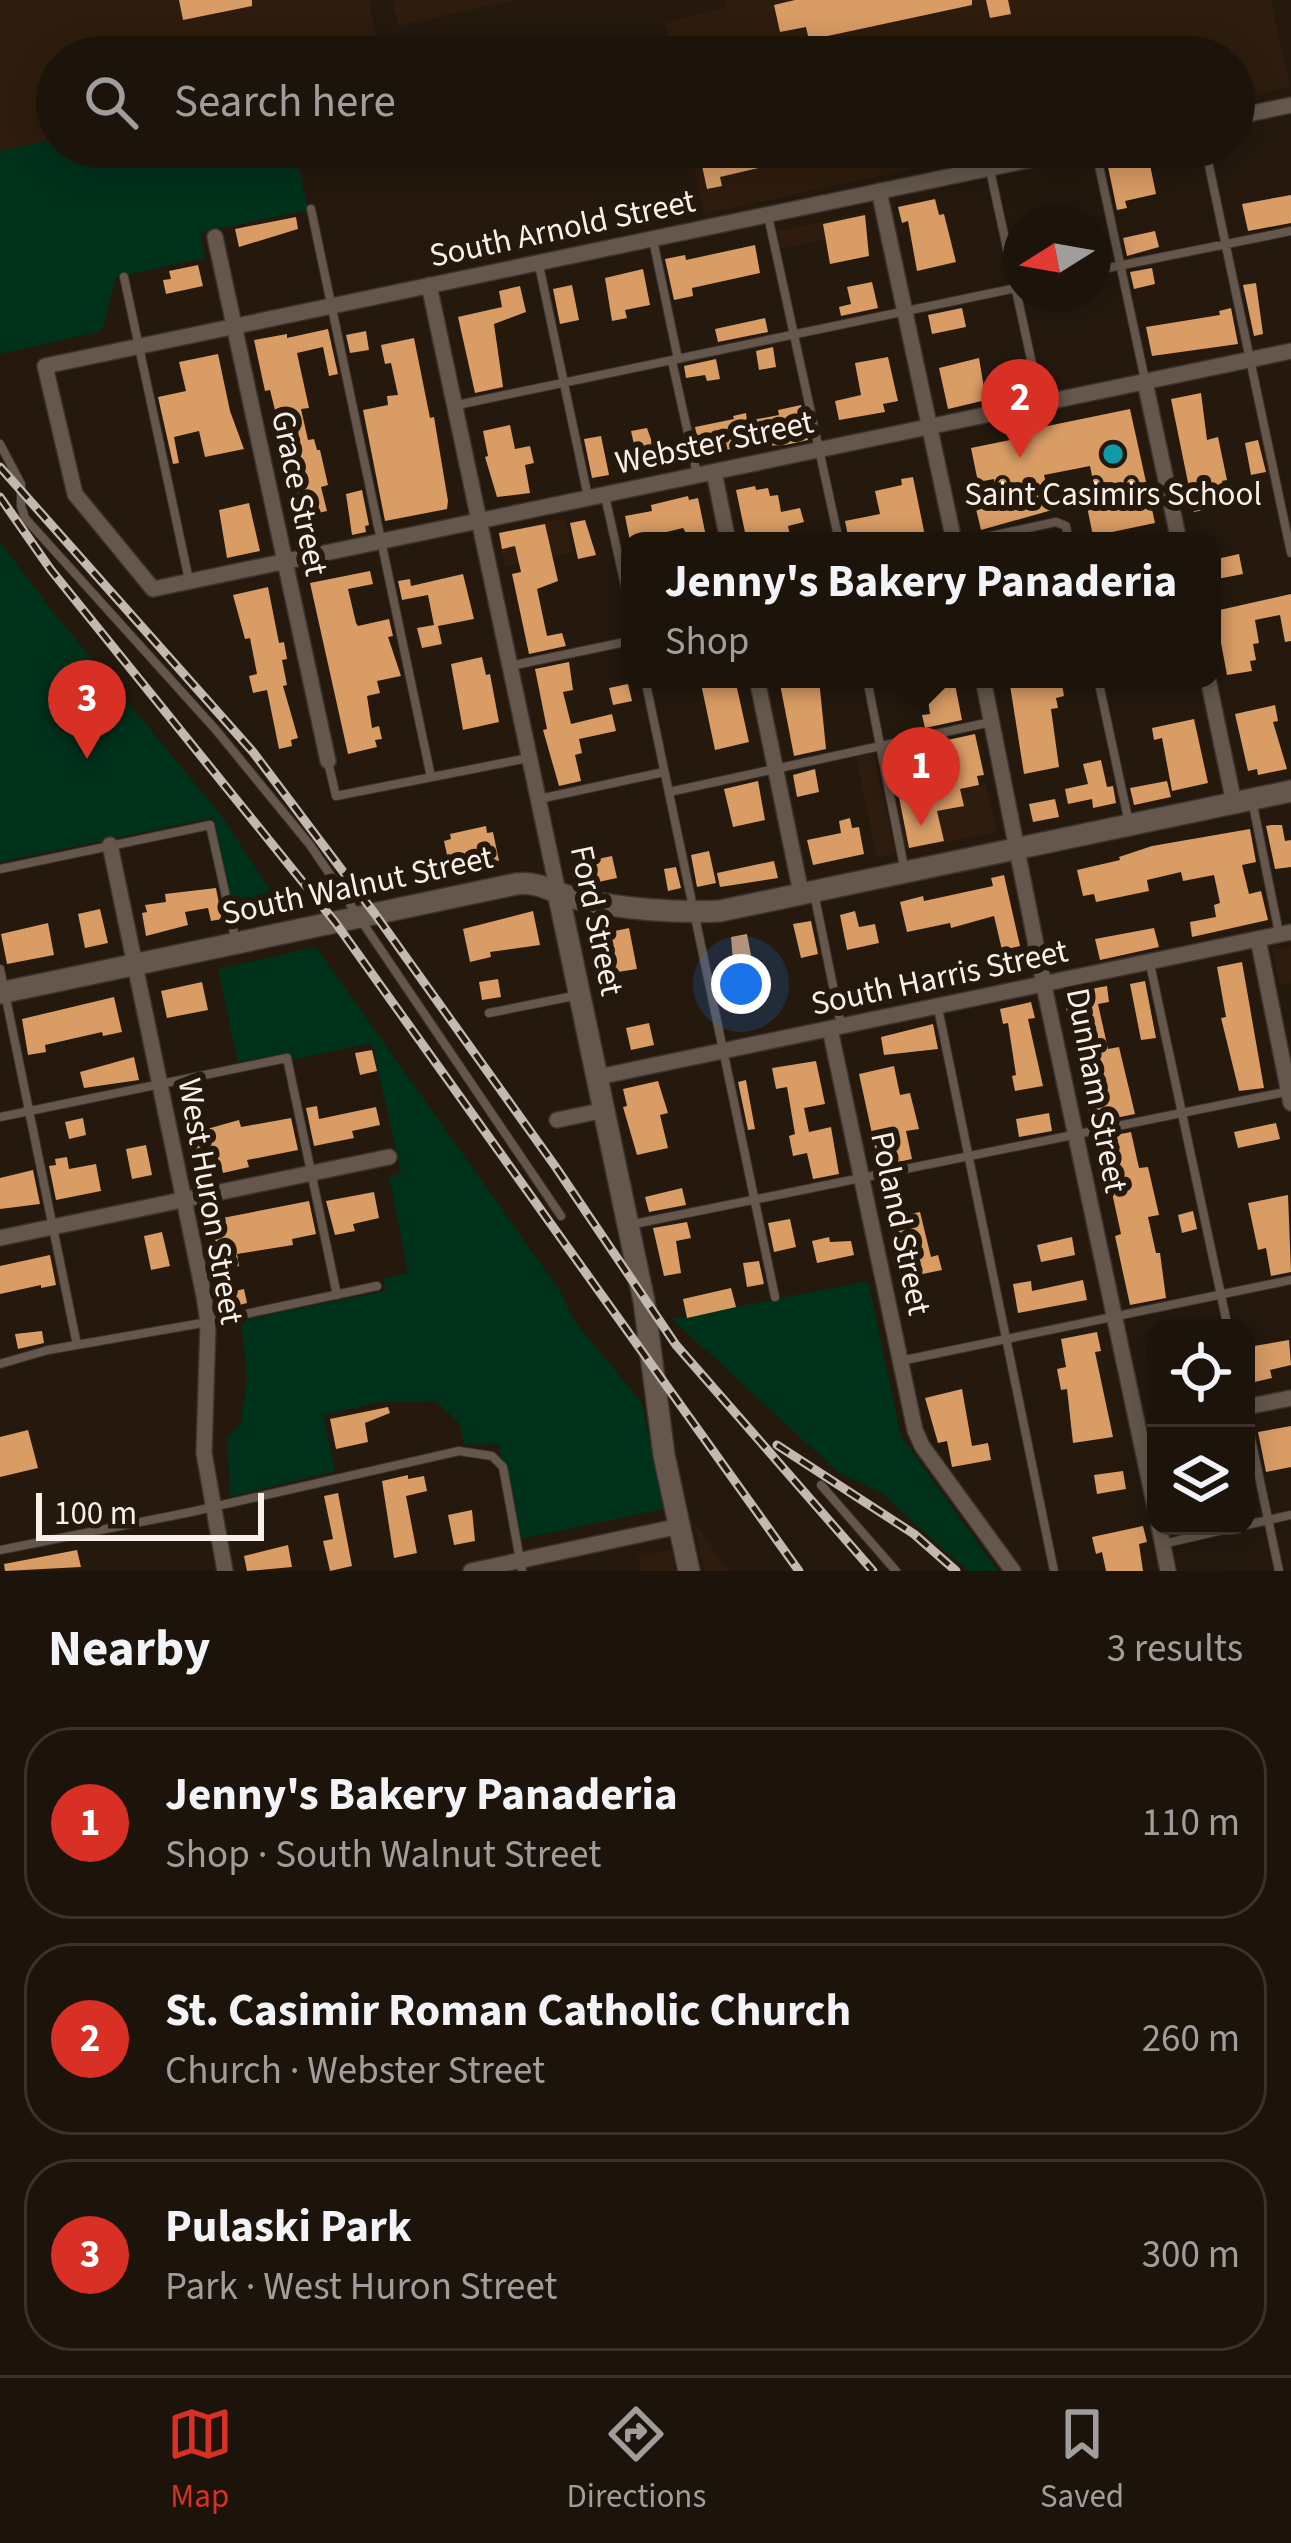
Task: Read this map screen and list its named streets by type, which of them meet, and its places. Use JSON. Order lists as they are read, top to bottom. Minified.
{"streets":{"street":["South Arnold Street","Webster Street","Grace Street","South Walnut Street","Ford Street","South Harris Street","Dunham Street","West Huron Street","Poland Street"]},"crossings":[["South Arnold Street","Webster Street"],["South Arnold Street","Grace Street"],["South Arnold Street","Ford Street"],["Webster Street","Grace Street"],["Webster Street","Ford Street"],["South Walnut Street","Ford Street"],["South Walnut Street","Dunham Street"],["South Walnut Street","West Huron Street"],["Ford Street","South Harris Street"],["South Harris Street","Dunham Street"],["South Harris Street","Poland Street"]],"places":["Saint Casimirs School"],"scale_bar":"100 m","north":"left","page":{"search":"Search here","pins":["2","3","1"],"popup":["Jenny's Bakery Panaderia","Shop"],"scale":"100 m","heading":["Nearby","3 results"],"list":[{"mark":"1","name":"Jenny's Bakery Panaderia","note":"Shop · South Walnut Street","value":"110 m"},{"mark":"2","name":"St. Casimir Roman Catholic Church","note":"Church · Webster Street","value":"260 m"},{"mark":"3","name":"Pulaski Park","note":"Park · West Huron Street","value":"300 m"}],"nav":["Map","Directions","Saved"]}}
